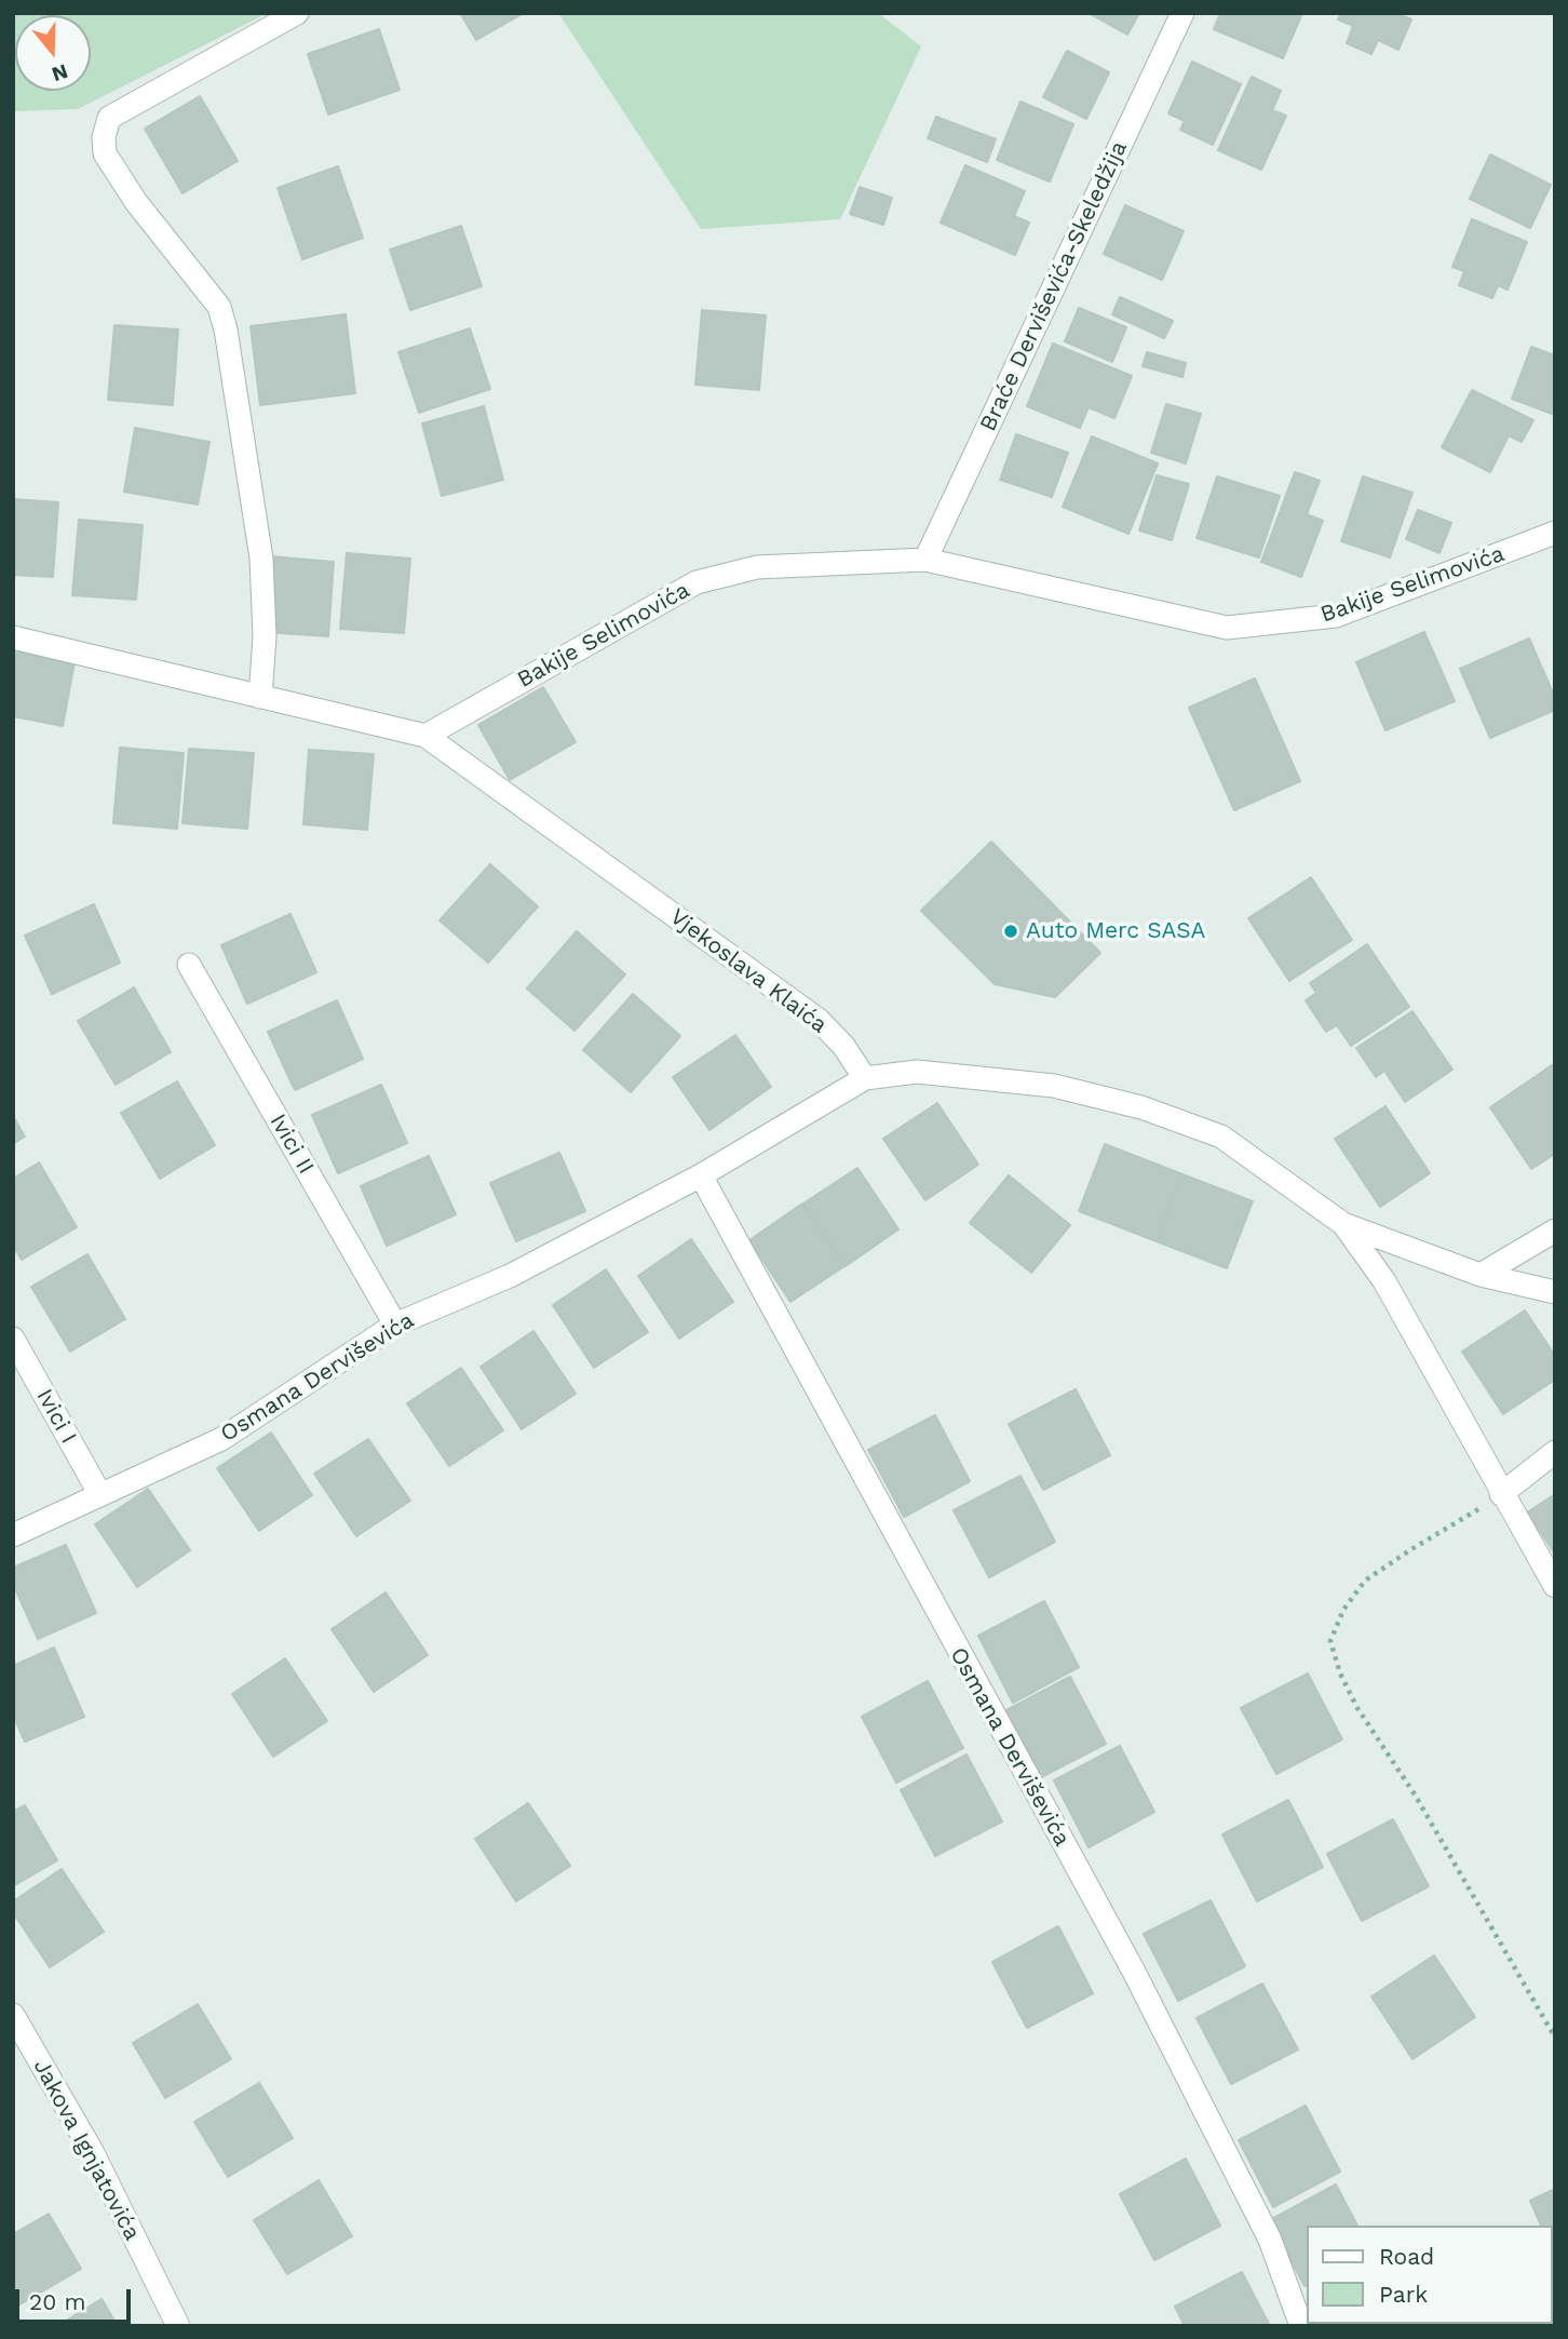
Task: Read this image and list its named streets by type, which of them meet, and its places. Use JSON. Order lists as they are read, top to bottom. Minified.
{"streets":{"street":["Braće Derviševića-Skeledžija","Bakije Selimovića","Vjekoslava Klaića","Ivici II","Osmana Derviševića","Ivici I","Jakova Ignjatovića"]},"crossings":[["Braće Derviševića-Skeledžija","Bakije Selimovića"],["Bakije Selimovića","Vjekoslava Klaića"],["Vjekoslava Klaića","Osmana Derviševića"],["Ivici II","Osmana Derviševića"],["Osmana Derviševića","Ivici I"]],"places":["Auto Merc SASA"],"legend":["Road","Park"],"scale_bar":"20 m","north":"bottom"}
